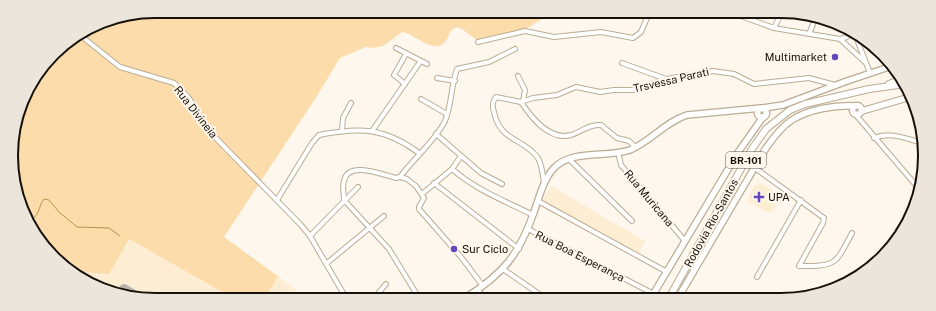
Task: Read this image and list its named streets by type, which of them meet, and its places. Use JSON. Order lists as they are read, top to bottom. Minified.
{"streets":{"highway":["BR-101","Rodovia Rio-Santos"],"street":["Trsvessa Parati","Rua Divineia","Rua Muricana","Rua Boa Esperança"]},"places":{"other":["Multimarket","Sur Ciclo"],"health":["UPA"]}}
